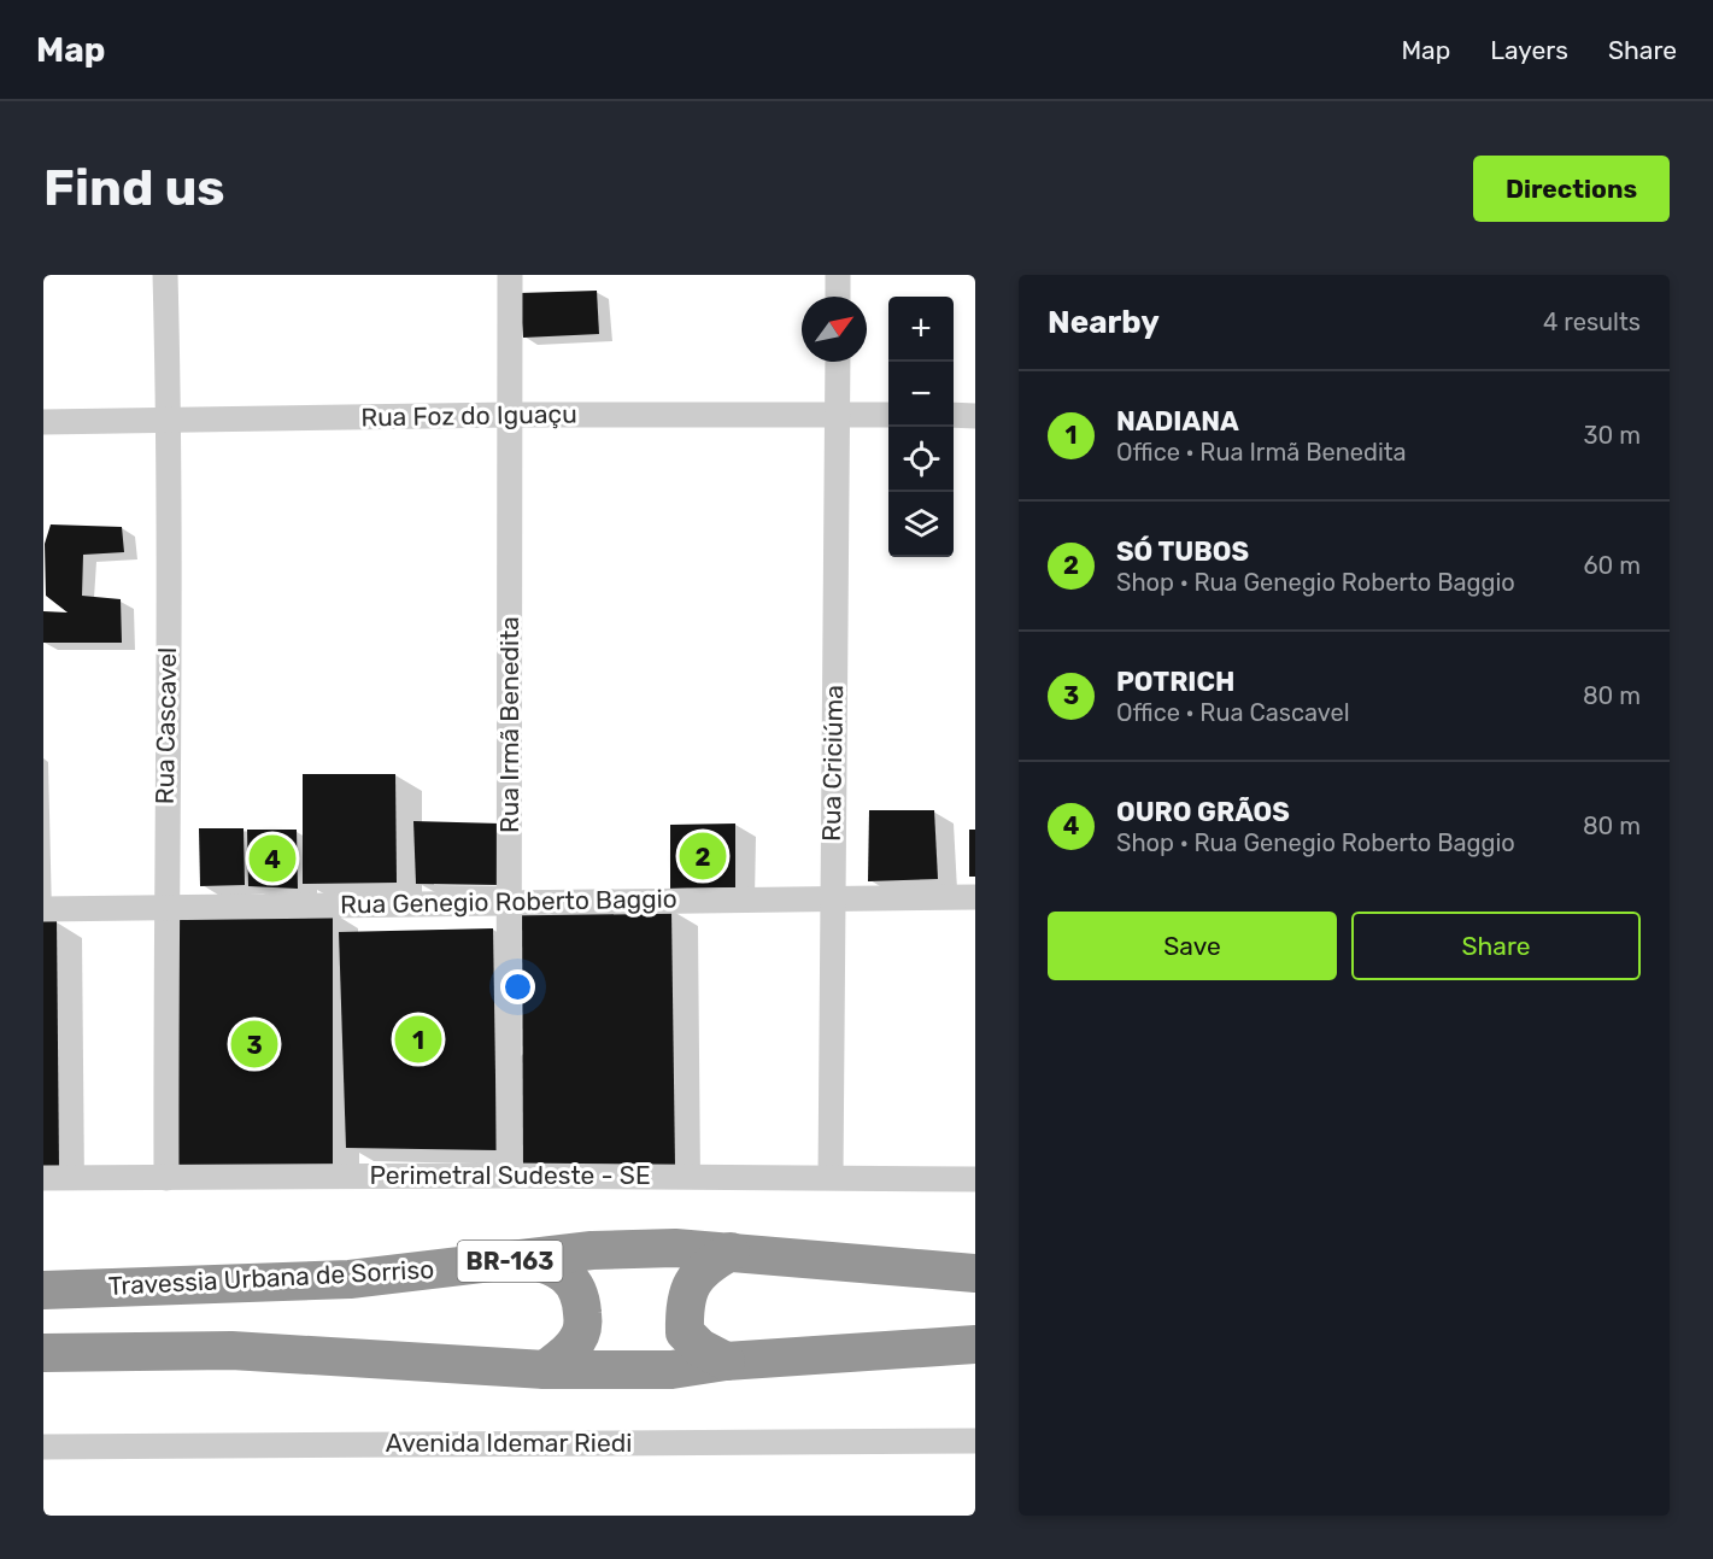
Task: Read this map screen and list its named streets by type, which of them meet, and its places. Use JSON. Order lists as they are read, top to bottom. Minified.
{"streets":{"highway":["BR-163","Travessia Urbana de Sorriso"],"street":["Rua Foz do Iguaçu","Rua Irmã Benedita","Rua Cascavel","Rua Criciúma","Rua Genegio Roberto Baggio","Perimetral Sudeste - SE","Avenida Idemar Riedi"]},"crossings":[["Rua Foz do Iguaçu","Rua Irmã Benedita"],["Rua Foz do Iguaçu","Rua Cascavel"],["Rua Foz do Iguaçu","Rua Criciúma"],["Rua Irmã Benedita","Rua Genegio Roberto Baggio"],["Rua Irmã Benedita","Perimetral Sudeste - SE"],["Rua Cascavel","Rua Genegio Roberto Baggio"],["Rua Cascavel","Perimetral Sudeste - SE"],["Rua Criciúma","Rua Genegio Roberto Baggio"],["Rua Criciúma","Perimetral Sudeste - SE"]],"north":"top right","page":{"header":"Map","nav":["Map","Layers","Share"],"buttons":["Directions",["Save","Share"]],"title":"Find us","heading":["Nearby","4 results"],"map_buttons":["+","−"],"list":[{"mark":"1","name":"NADIANA","note":"Office · Rua Irmã Benedita","value":"30 m"},{"mark":"2","name":"SÓ TUBOS","note":"Shop · Rua Genegio Roberto Baggio","value":"60 m"},{"mark":"3","name":"POTRICH","note":"Office · Rua Cascavel","value":"80 m"},{"mark":"4","name":"OURO GRÃOS","note":"Shop · Rua Genegio Roberto Baggio","value":"80 m"}],"pins":["2","4","1","3"]}}
